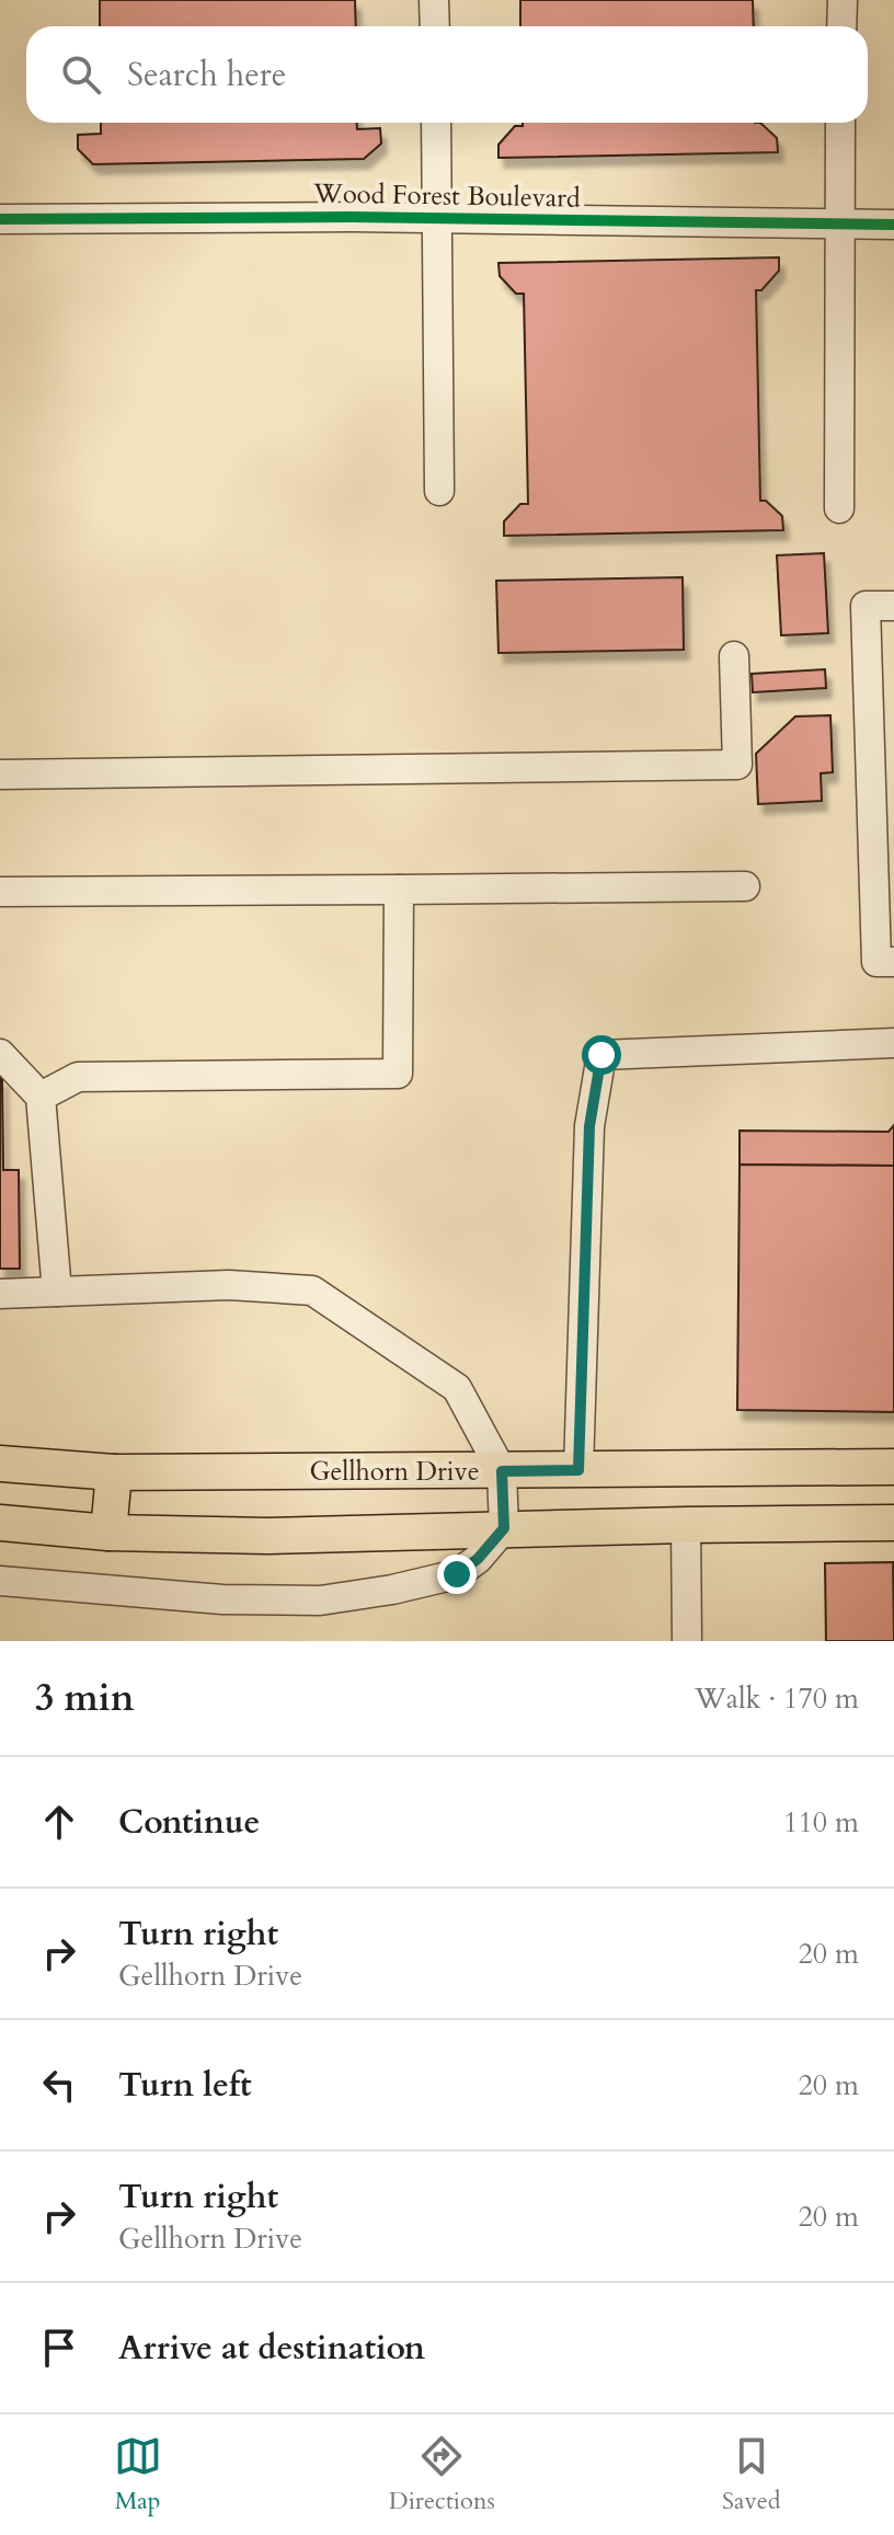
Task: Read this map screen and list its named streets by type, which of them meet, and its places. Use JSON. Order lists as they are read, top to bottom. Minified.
{"streets":{"main road":["Gellhorn Drive"],"street":["Wood Forest Boulevard"]},"page":{"search":"Search here","heading":["3 min","Walk · 170 m"],"list":[["Continue","110 m"],["Turn right","Gellhorn Drive","20 m"],["Turn left","20 m"],["Turn right","Gellhorn Drive","20 m"],"Arrive at destination"],"nav":["Map","Directions","Saved"]}}
